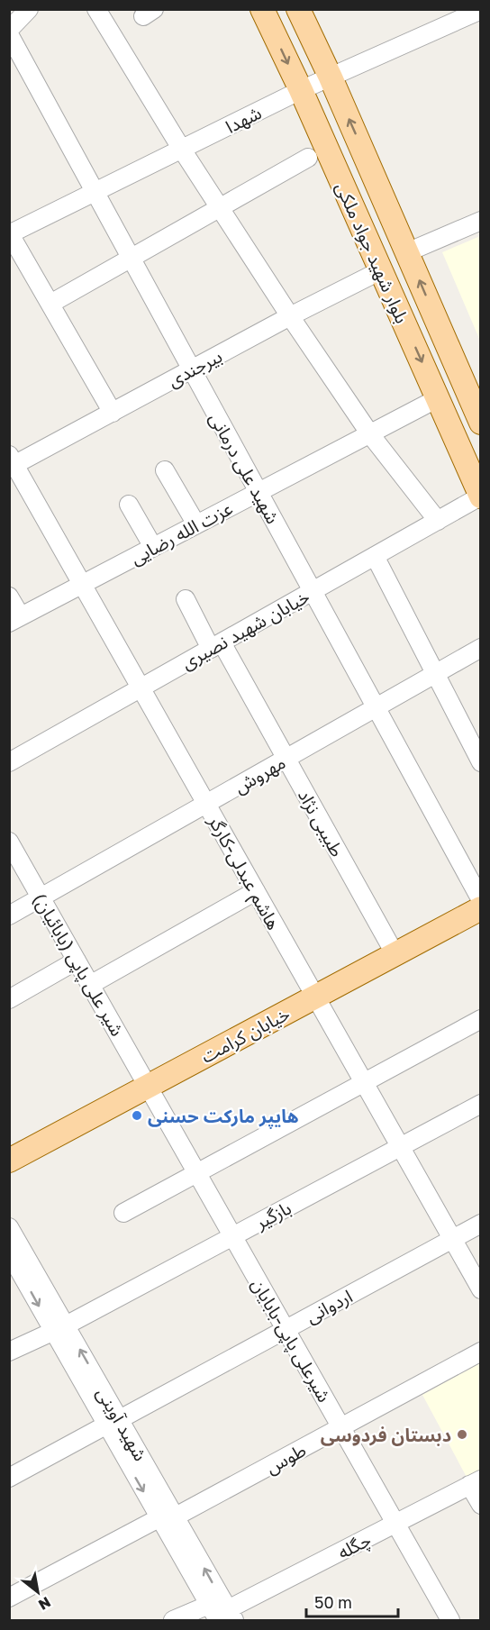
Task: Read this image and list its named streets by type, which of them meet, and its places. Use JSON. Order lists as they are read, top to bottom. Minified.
{"streets":{"main road":["بلوار شهید جواد ملکی","خیابان کرامت"],"street":["شهدا","بیرجندی","شهید علی درمانی","عزت الله رضایی","خیابان شهید نصیری","مهروش","طبیبی نژاد","هاشم عبدلی-کارگر","شیر علی پاپی (بابائیان)","بازگیر","اردوانی","شیرعلی پاپی-بابایان","شهید آوینی","طوس","چگله"]},"crossings":[["شهدا","بلوار شهید جواد ملکی"],["شهدا","شهید علی درمانی"],["بلوار شهید جواد ملکی","بیرجندی"],["بلوار شهید جواد ملکی","عزت الله رضایی"],["بلوار شهید جواد ملکی","خیابان شهید نصیری"],["بیرجندی","شهید علی درمانی"],["بیرجندی","هاشم عبدلی-کارگر"],["شهید علی درمانی","عزت الله رضایی"],["شهید علی درمانی","خیابان شهید نصیری"],["شهید علی درمانی","مهروش"],["شهید علی درمانی","خیابان کرامت"],["عزت الله رضایی","هاشم عبدلی-کارگر"],["خیابان شهید نصیری","طبیبی نژاد"],["خیابان شهید نصیری","هاشم عبدلی-کارگر"],["مهروش","طبیبی نژاد"],["مهروش","هاشم عبدلی-کارگر"],["مهروش","شیر علی پاپی (بابائیان)"],["طبیبی نژاد","خیابان کرامت"],["هاشم عبدلی-کارگر","خیابان کرامت"],["هاشم عبدلی-کارگر","بازگیر"],["هاشم عبدلی-کارگر","اردوانی"],["شیر علی پاپی (بابائیان)","خیابان کرامت"],["شیر علی پاپی (بابائیان)","شیرعلی پاپی-بابایان"],["خیابان کرامت","شیرعلی پاپی-بابایان"],["بازگیر","شیرعلی پاپی-بابایان"],["بازگیر","شهید آوینی"],["اردوانی","شیرعلی پاپی-بابایان"],["اردوانی","شهید آوینی"],["شیرعلی پاپی-بابایان","طوس"],["شیرعلی پاپی-بابایان","چگله"],["شهید آوینی","طوس"],["شهید آوینی","چگله"]],"places":["هایپر مارکت حسنی","دبستان فردوسی"],"scale_bar":"50 m","north":"bottom right"}
